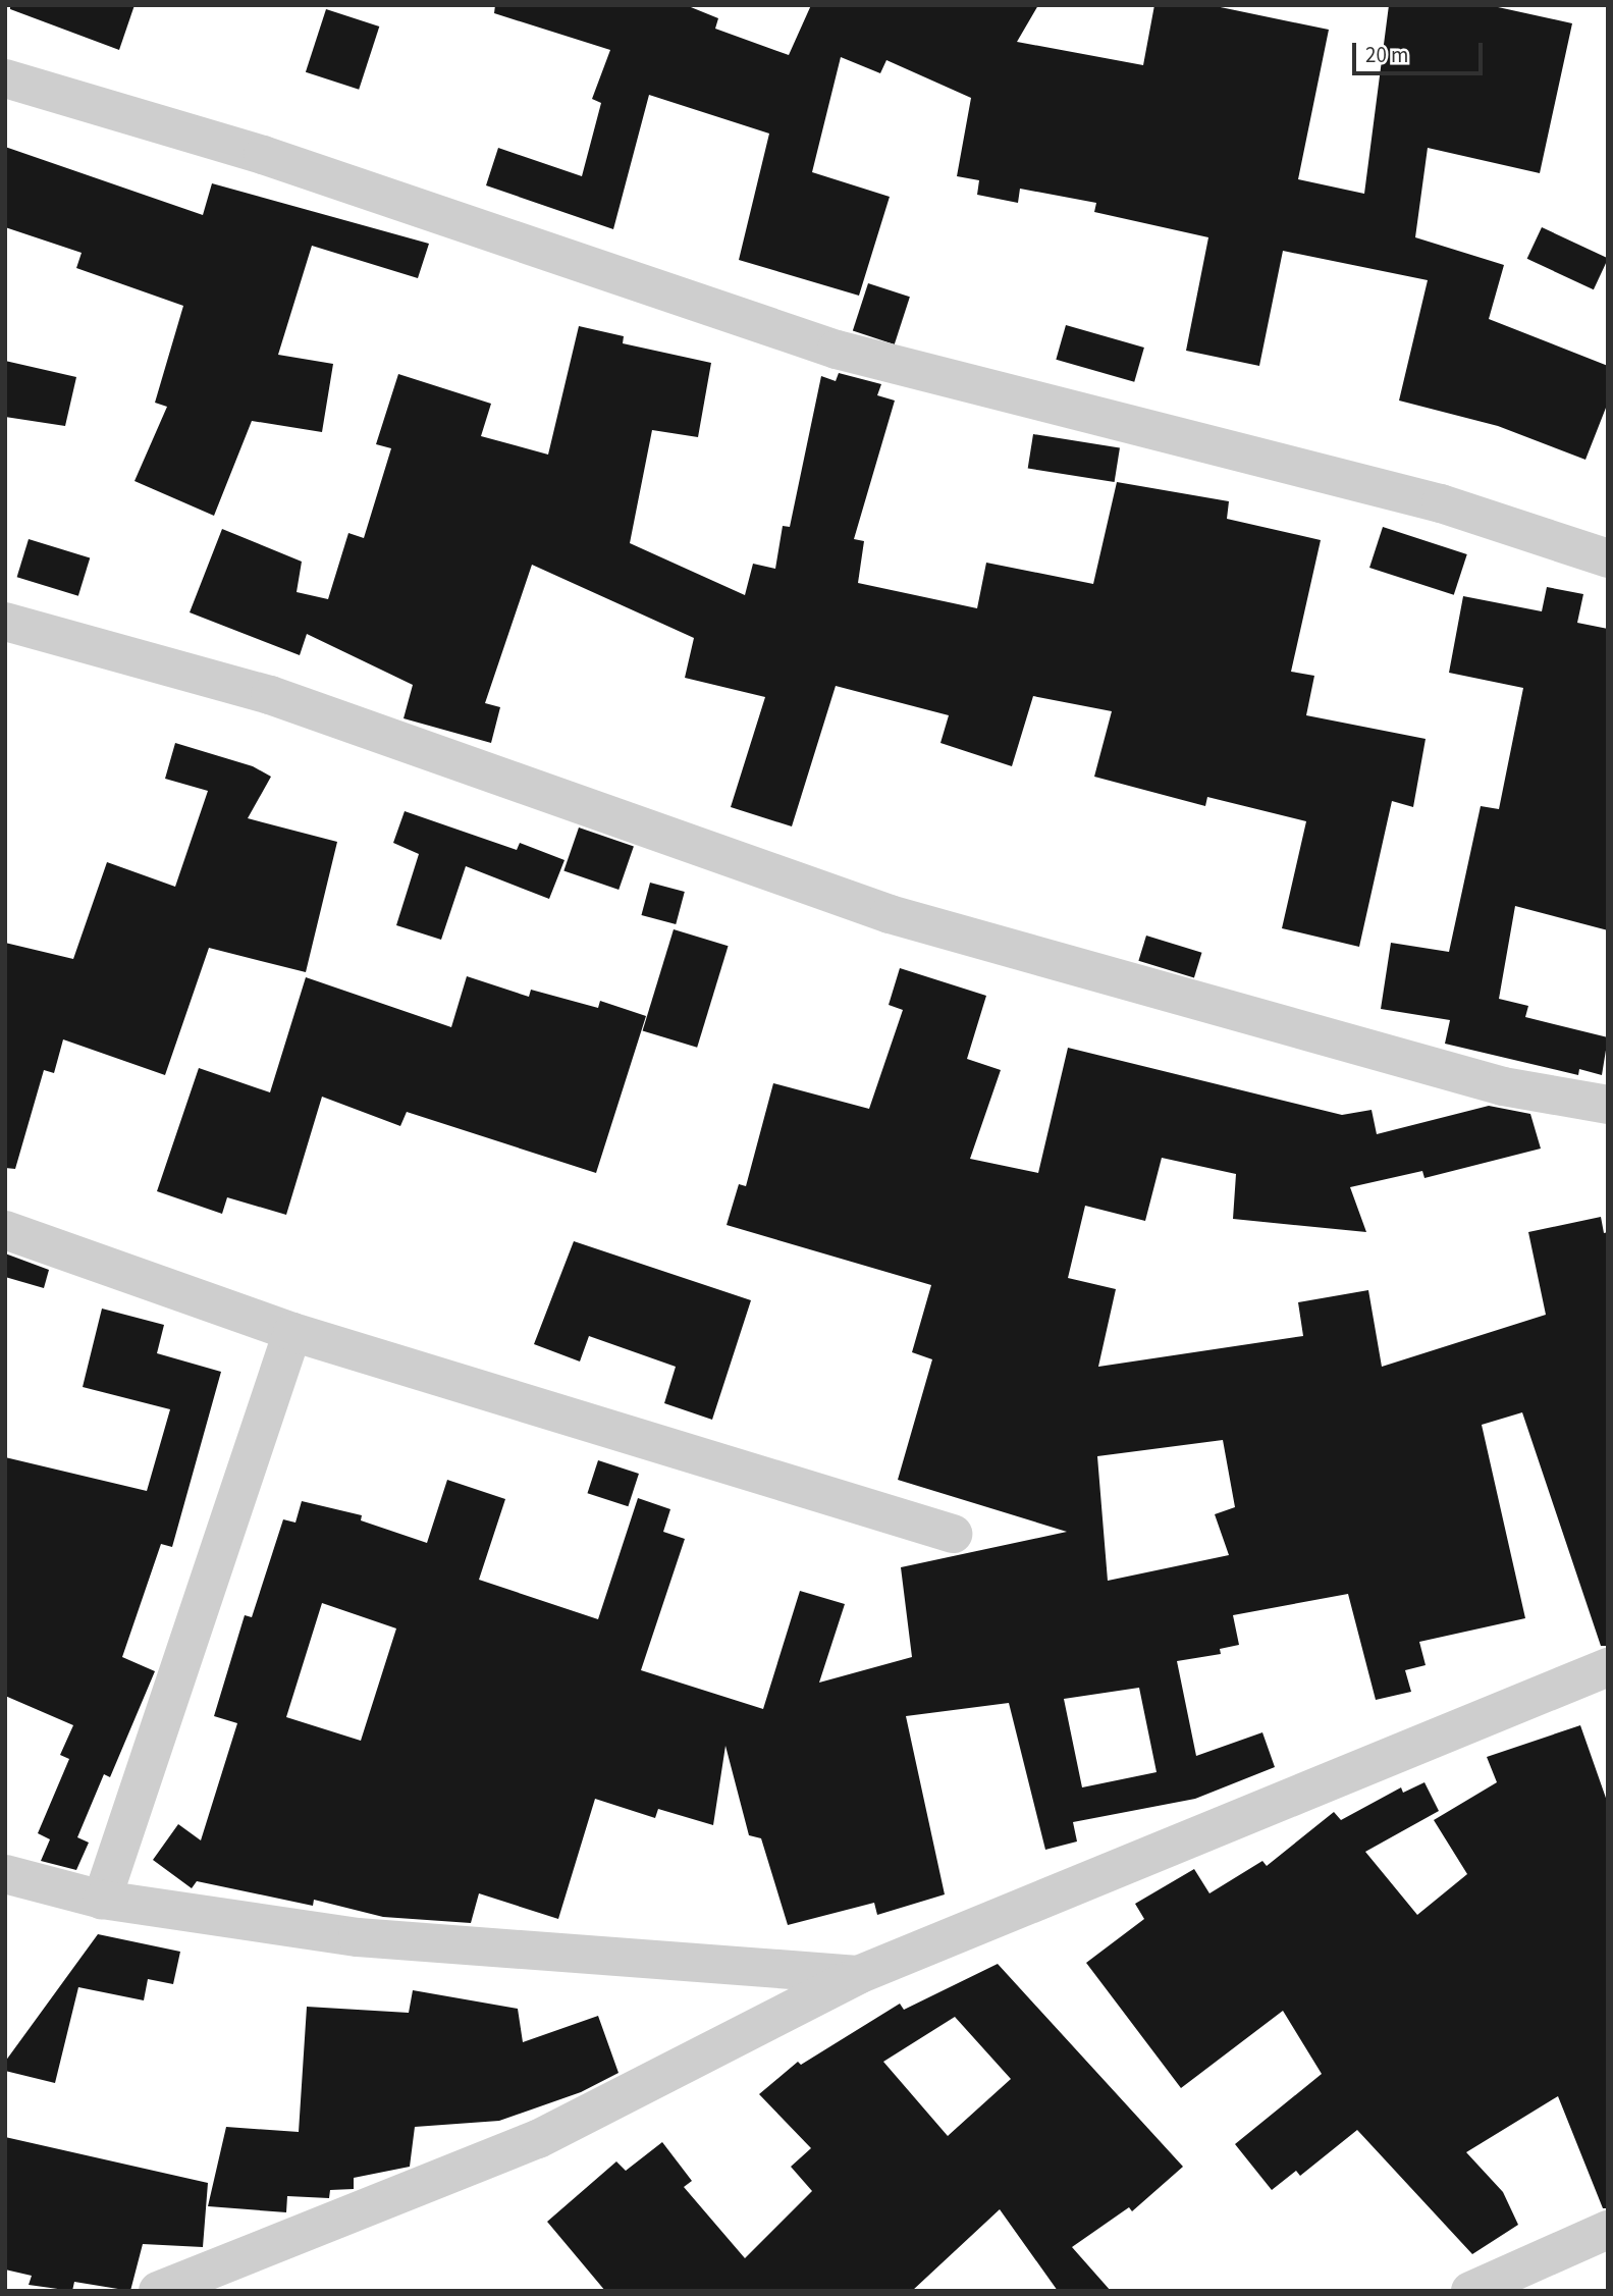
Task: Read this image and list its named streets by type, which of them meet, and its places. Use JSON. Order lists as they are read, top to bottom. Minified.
{"scale_bar":"20 m"}
